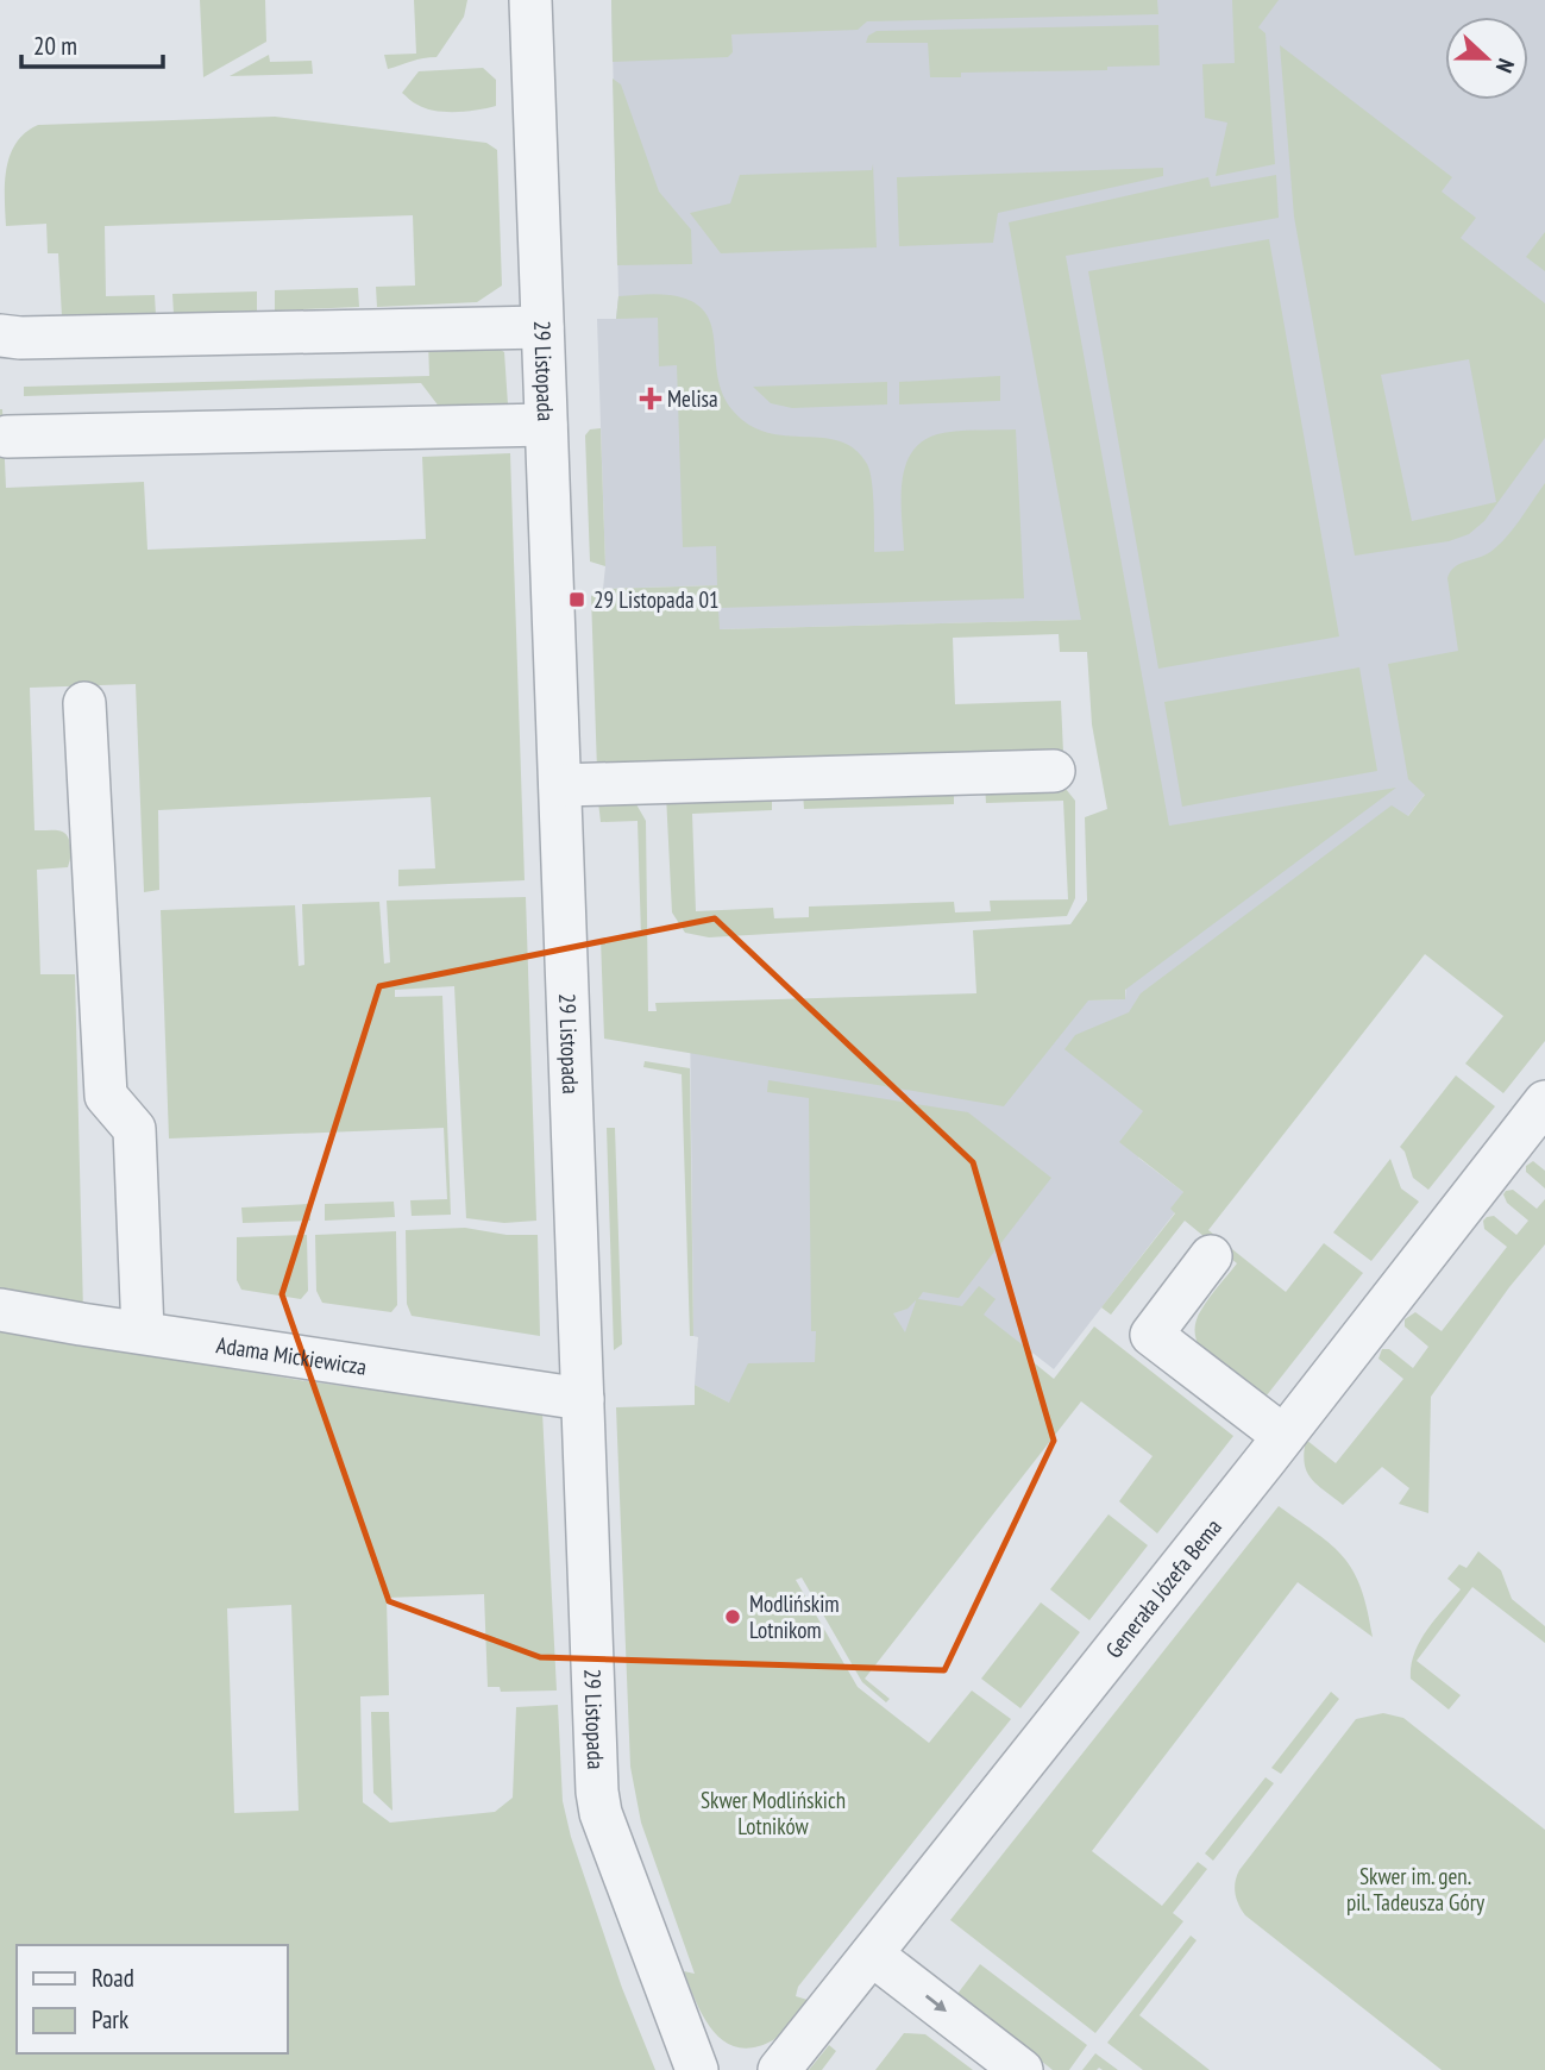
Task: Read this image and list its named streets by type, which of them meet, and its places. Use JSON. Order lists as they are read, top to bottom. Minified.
{"streets":{"street":["29 Listopada","Adama Mickiewicza","Generała Józefa Bema"]},"crossings":[["29 Listopada","Adama Mickiewicza"]],"parks":["Skwer Modlińskich Lotników","Skwer im. gen. pil. Tadeusza Góry"],"places":{"health":["Melisa"],"transit":["29 Listopada 01"],"other":["Modlińskim Lotnikom"]},"legend":["Road","Park"],"scale_bar":"20 m","north":"right"}
